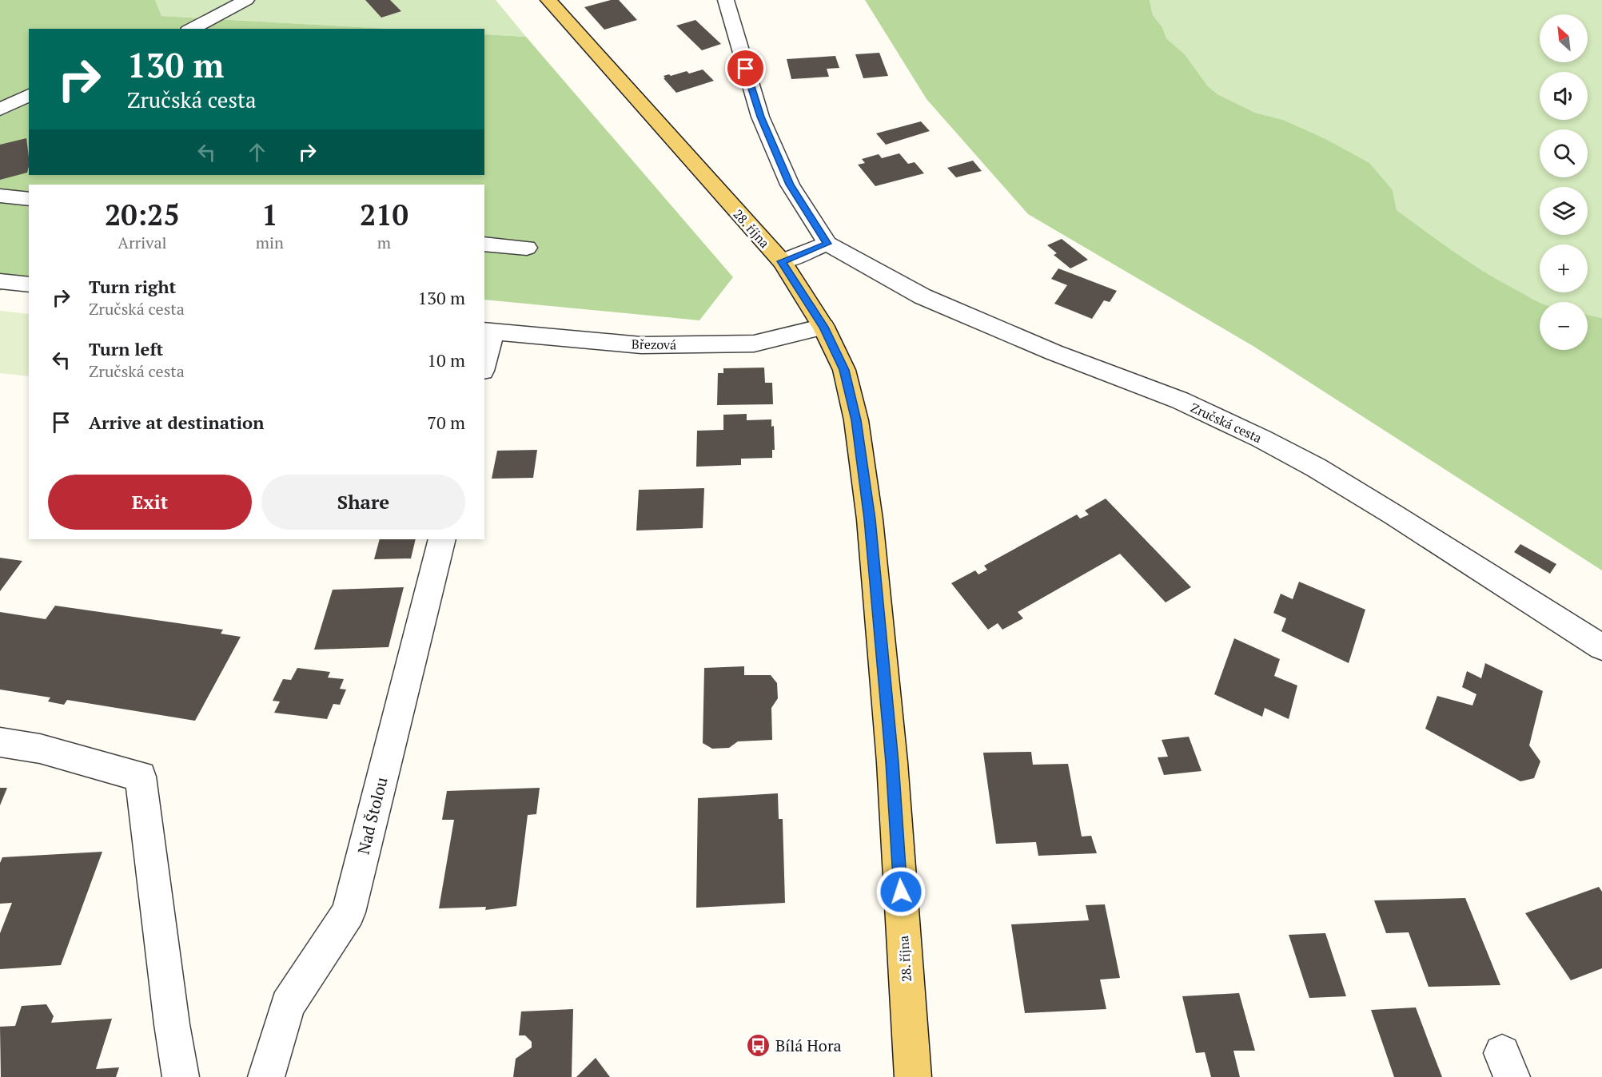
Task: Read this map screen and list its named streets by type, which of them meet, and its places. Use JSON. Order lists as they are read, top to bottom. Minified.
{"streets":{"main road":["28. října"],"street":["Březová","Zručská cesta","Nad Štolou"]},"crossings":[["28. října","Březová"]],"places":{"bus stop":["Bílá Hora"]},"north":"top left","page":{"map_buttons":["+","−"],"turn":["130 m","Zručská cesta"],"eta":["20:25","Arrival","1","min","210","m"],"list":[{"name":"Turn right","note":"Zručská cesta","value":"130 m"},{"name":"Turn left","note":"Zručská cesta","value":"10 m"},{"name":"Arrive at destination","value":"70 m"}],"buttons":["Exit","Share"]}}
